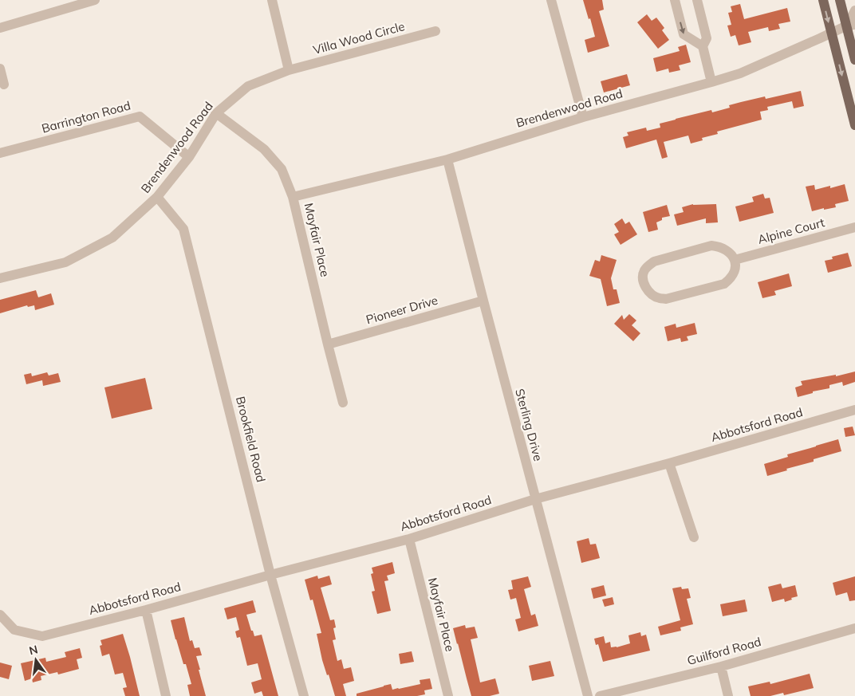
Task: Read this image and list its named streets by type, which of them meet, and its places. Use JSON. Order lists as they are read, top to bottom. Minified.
{"streets":{"street":["Villa Wood Circle","Brendenwood Road","Barrington Road","Alpine Court","Mayfair Place","Pioneer Drive","Sterling Drive","Abbotsford Road","Brookfield Road","Guilford Road"]},"crossings":[["Villa Wood Circle","Brendenwood Road"],["Brendenwood Road","Barrington Road"],["Brendenwood Road","Mayfair Place"],["Brendenwood Road","Sterling Drive"],["Brendenwood Road","Brookfield Road"],["Mayfair Place","Pioneer Drive"],["Mayfair Place","Abbotsford Road"],["Pioneer Drive","Sterling Drive"],["Sterling Drive","Abbotsford Road"],["Abbotsford Road","Brookfield Road"]],"north":"top"}
